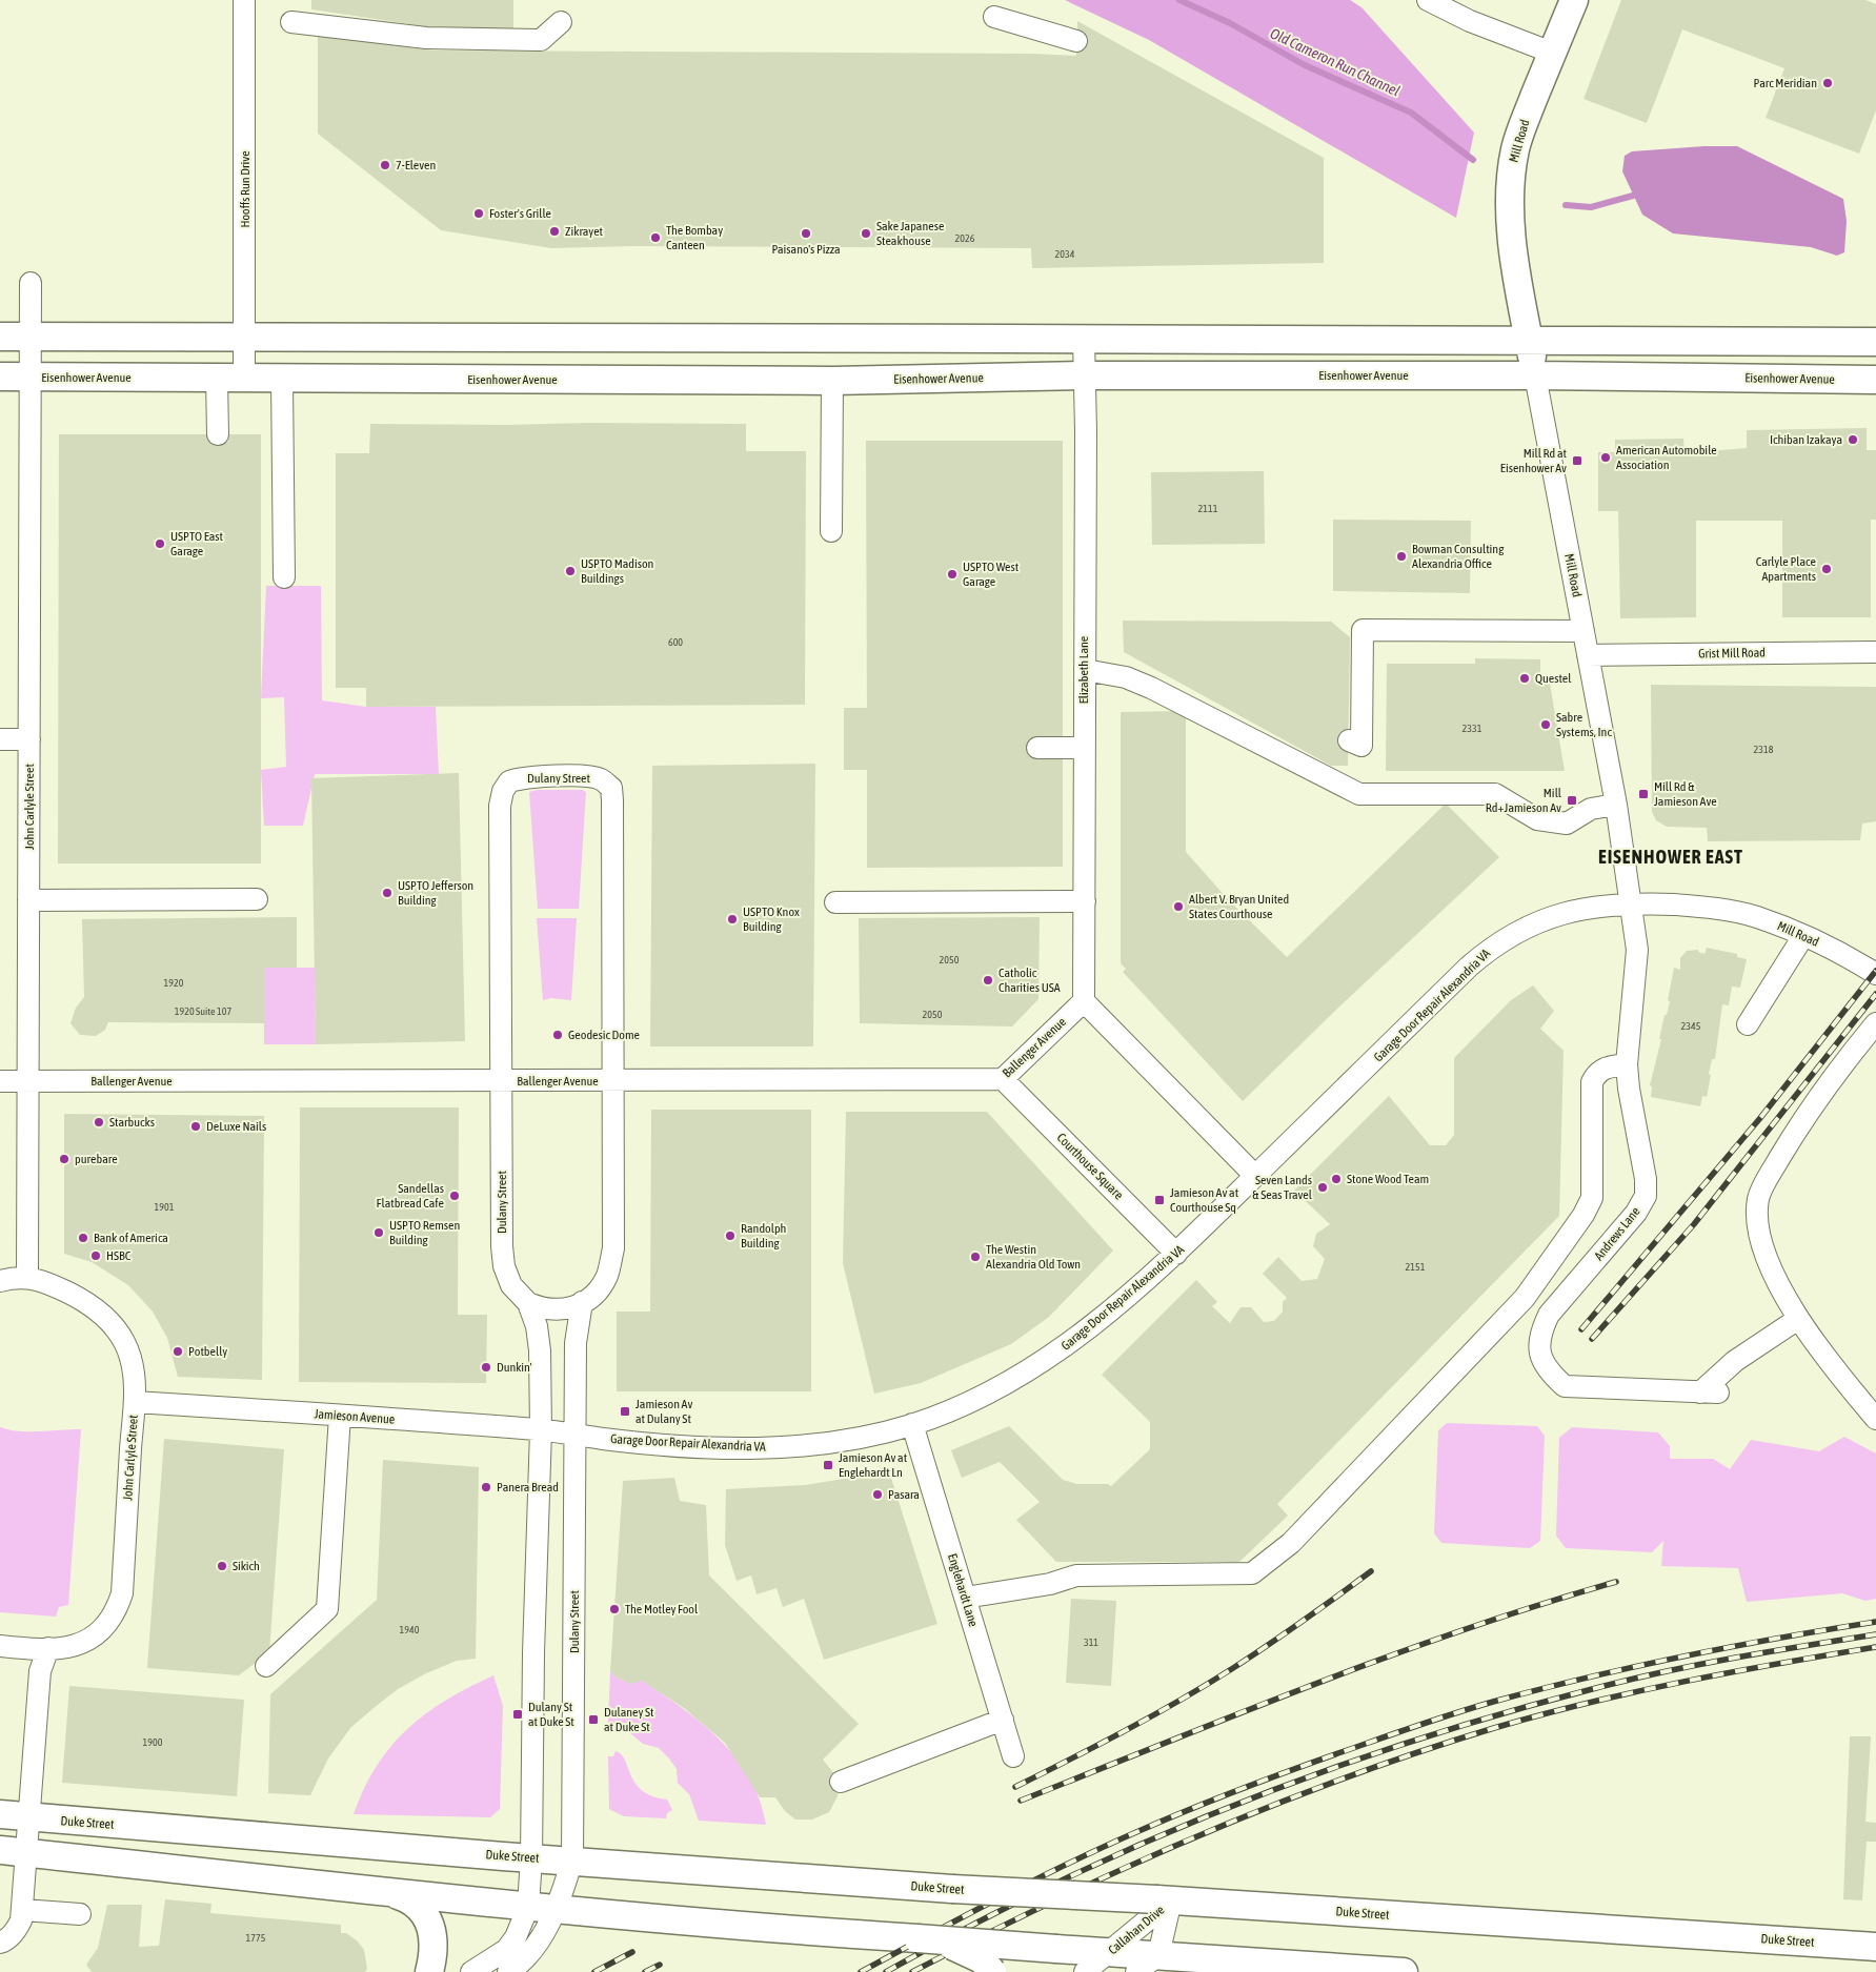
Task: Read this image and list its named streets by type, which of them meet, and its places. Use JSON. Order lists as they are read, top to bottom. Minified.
{"streets":{"main road":["Mill Road","Eisenhower Avenue","Duke Street"],"street":["Hooffs Run Drive","Grist Mill Road","Elizabeth Lane","Dulany Street","John Carlyle Street","Garage Door Repair Alexandria VA","Ballenger Avenue","Courthouse Square","Andrews Lane","Jamieson Avenue","Englehardt Lane","Callahan Drive"]},"crossings":[["Mill Road","Eisenhower Avenue"],["Mill Road","Grist Mill Road"],["Mill Road","Garage Door Repair Alexandria VA"],["Mill Road","Andrews Lane"],["Hooffs Run Drive","Eisenhower Avenue"],["Eisenhower Avenue","Elizabeth Lane"],["Eisenhower Avenue","John Carlyle Street"],["Elizabeth Lane","Ballenger Avenue"],["Dulany Street","Garage Door Repair Alexandria VA"],["Dulany Street","Ballenger Avenue"],["Dulany Street","Jamieson Avenue"],["Dulany Street","Duke Street"],["John Carlyle Street","Ballenger Avenue"],["John Carlyle Street","Jamieson Avenue"],["Garage Door Repair Alexandria VA","Courthouse Square"],["Garage Door Repair Alexandria VA","Andrews Lane"],["Garage Door Repair Alexandria VA","Jamieson Avenue"],["Garage Door Repair Alexandria VA","Englehardt Lane"],["Ballenger Avenue","Courthouse Square"],["Duke Street","Callahan Drive"]],"districts":["EISENHOWER EAST"],"water":["Old Cameron Run Channel"],"places":{"other":["Parc Meridian","7-Eleven","Foster's Grille","Zikrayet","Paisano's Pizza","Sake Japanese Steakhouse","The Bombay Canteen","Ichiban Izakaya","American Automobile Association","USPTO East Garage","Bowman Consulting Alexandria Office","Carlyle Place Apartments","USPTO Madison Buildings","USPTO West Garage","Questel","Sabre Systems, Inc","USPTO Jefferson Building","Albert V. Bryan United States Courthouse","USPTO Knox Building","Catholic Charities USA","Geodesic Dome","Starbucks","DeLuxe Nails","purebare","Stone Wood Team","Seven Lands & Seas Travel","Sandellas Flatbread Cafe","USPTO Remsen Building","Randolph Building","Bank of America","HSBC","The Westin Alexandria Old Town","Potbelly","Dunkin'","Panera Bread","Pasara","Sikich","The Motley Fool"],"transit":["Mill Rd at Eisenhower Av","Mill Rd & Jamieson Ave","Mill Rd+Jamieson Av","Jamieson Av at Courthouse Sq","Jamieson Av at Dulany St","Jamieson Av at Englehardt Ln","Dulany St at Duke St","Dulaney St at Duke St"]},"house_numbers":["2026","2034","2111","600","2331","2318","2050","1920","1920 Suite 107","2050","2345","1901","2151","1940","311","1900","1775"]}
